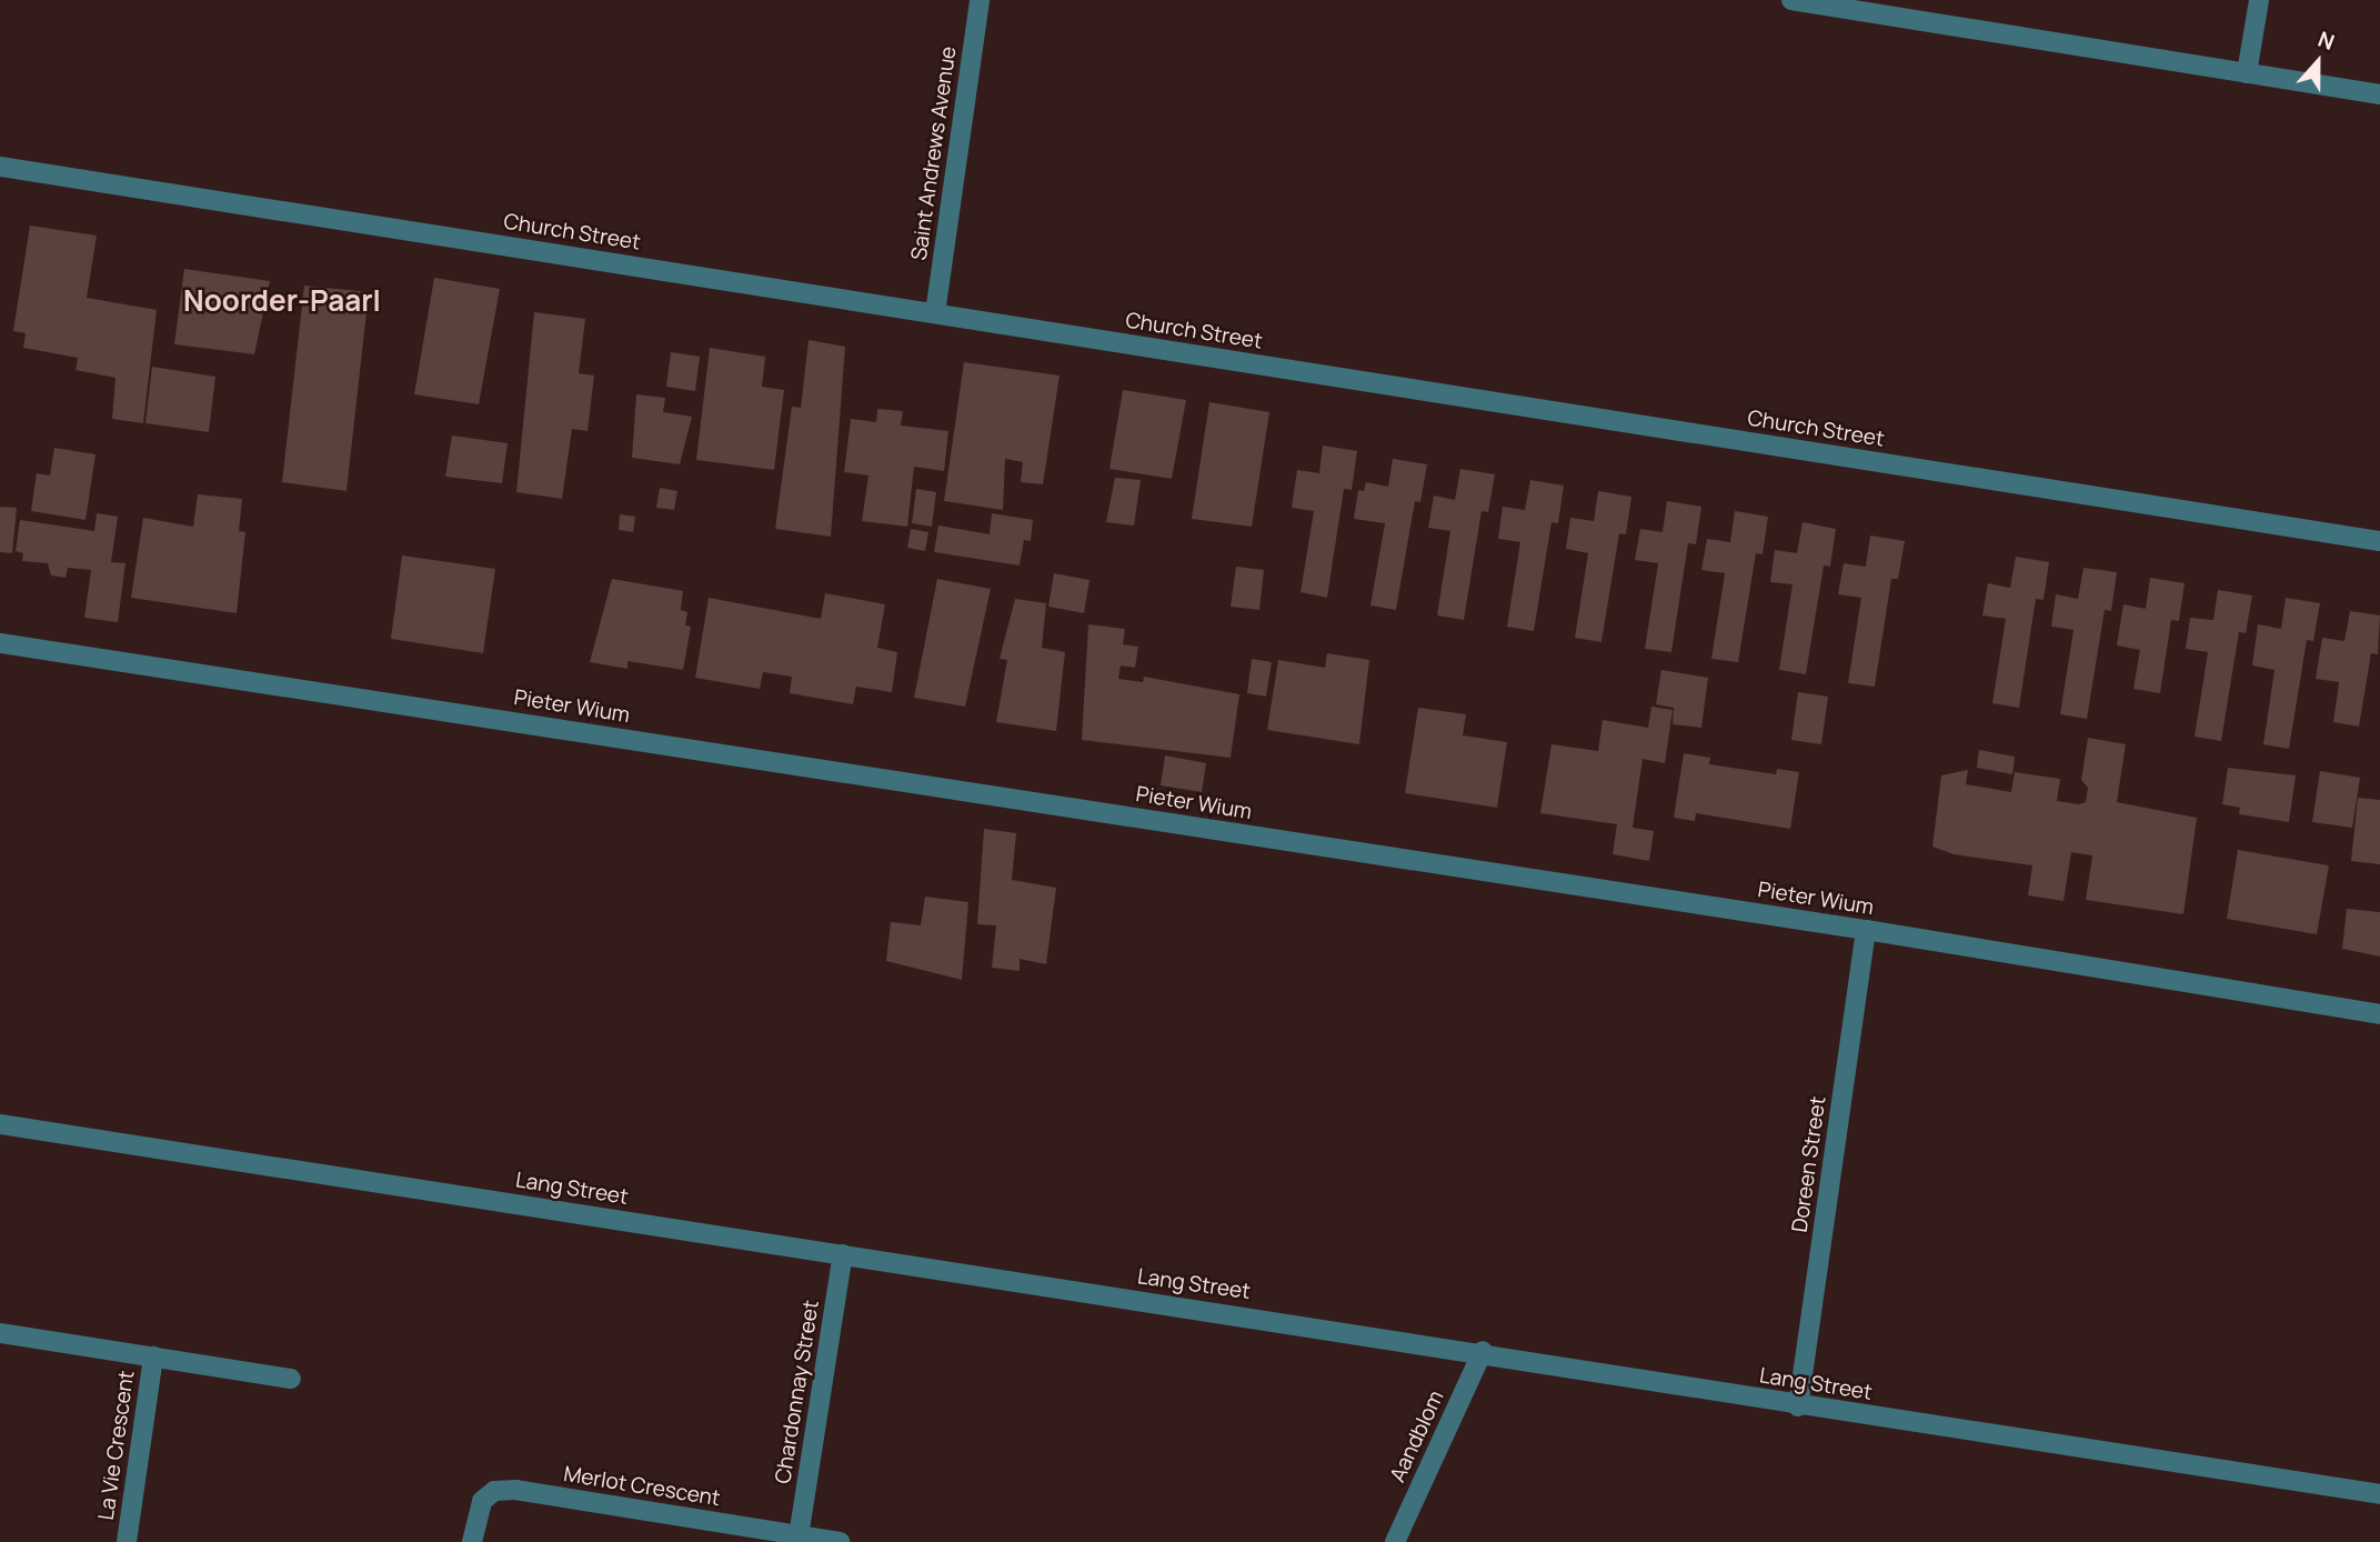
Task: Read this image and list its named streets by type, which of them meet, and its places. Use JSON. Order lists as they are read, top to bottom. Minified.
{"streets":{"street":["Saint Andrews Avenue","Church Street","Pieter Wium","Doreen Street","Lang Street","Chardonnay Street","Aandblom","La Vie Crescent","Merlot Crescent"]},"crossings":[["Saint Andrews Avenue","Church Street"],["Pieter Wium","Doreen Street"],["Doreen Street","Lang Street"],["Lang Street","Chardonnay Street"],["Lang Street","Aandblom"],["Chardonnay Street","Merlot Crescent"]],"districts":["Noorder-Paarl"],"north":"top"}
